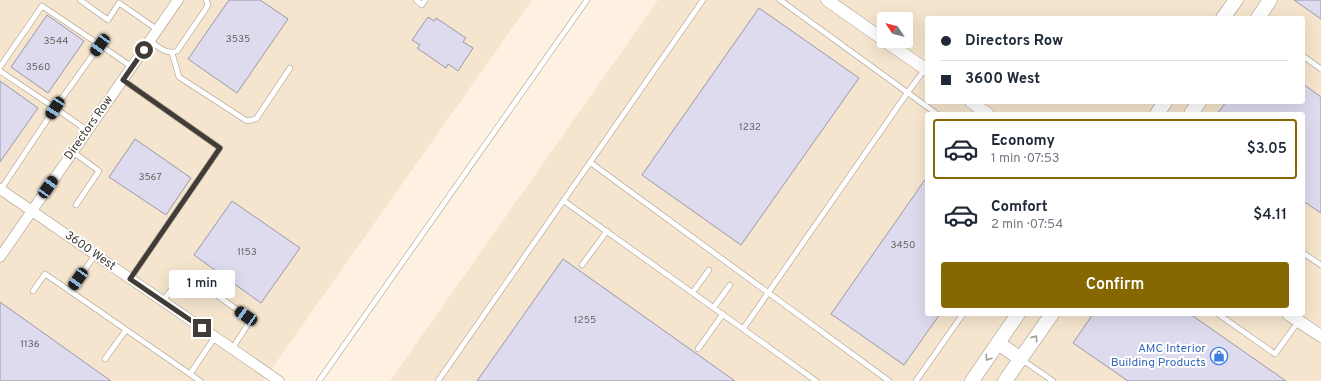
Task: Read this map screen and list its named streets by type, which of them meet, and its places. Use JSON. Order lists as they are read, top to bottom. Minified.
{"streets":{"street":["Directors Row","3600 West"]},"crossings":[["Directors Row","3600 West"]],"places":{"shop":["AMC Interior Building Products"]},"house_numbers":["3535","3544","3560","1232","3567","3450","1153","1255","1136"],"north":"top left","page":{"banner":["Directors Row","3600 West"],"list":[{"name":"Economy","note":"1 min · 07:53","value":"$3.05"},{"name":"Comfort","note":"2 min · 07:54","value":"$4.11"}],"buttons":"Confirm","bubble":"1 min"}}
